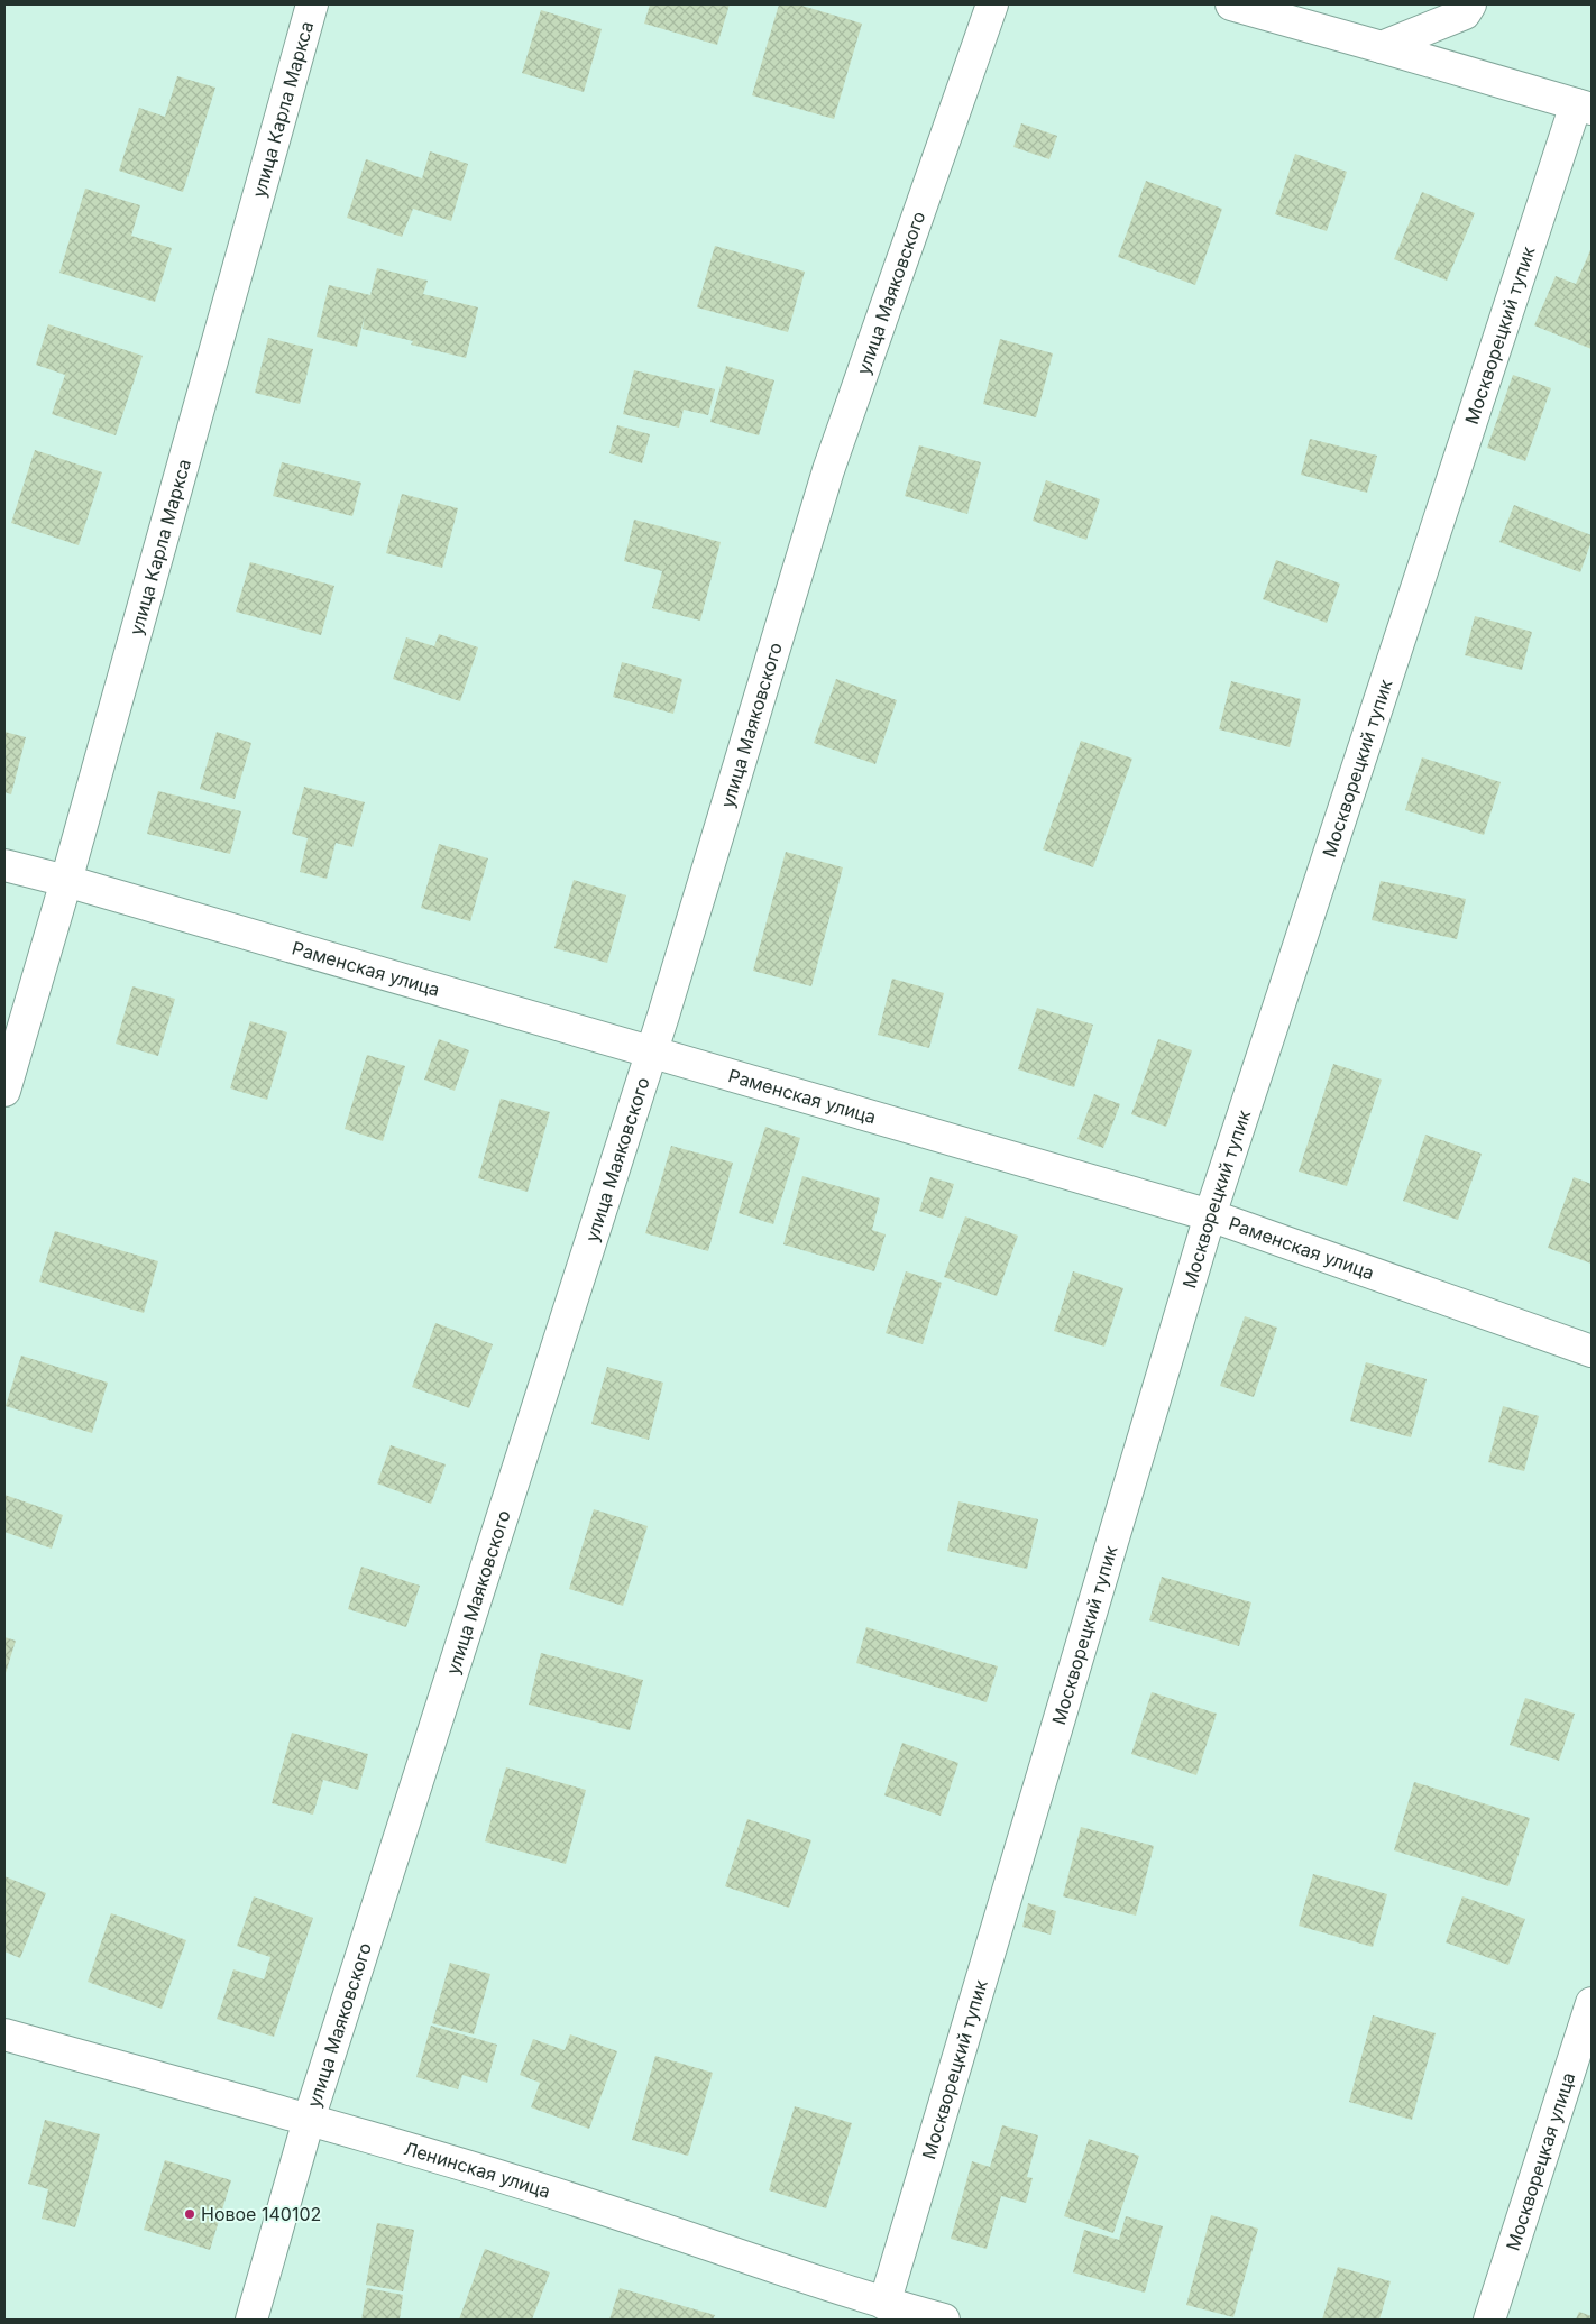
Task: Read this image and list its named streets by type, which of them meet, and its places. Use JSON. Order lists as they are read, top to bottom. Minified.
{"streets":{"street":["улица Карла Маркса","улица Маяковского","Москворецкий тупик","Раменская улица","Москворецкая улица","Ленинская улица"]},"crossings":[["улица Карла Маркса","Раменская улица"],["улица Маяковского","Раменская улица"],["улица Маяковского","Ленинская улица"],["Москворецкий тупик","Раменская улица"],["Москворецкий тупик","Ленинская улица"]],"places":["Новое 140102"]}
